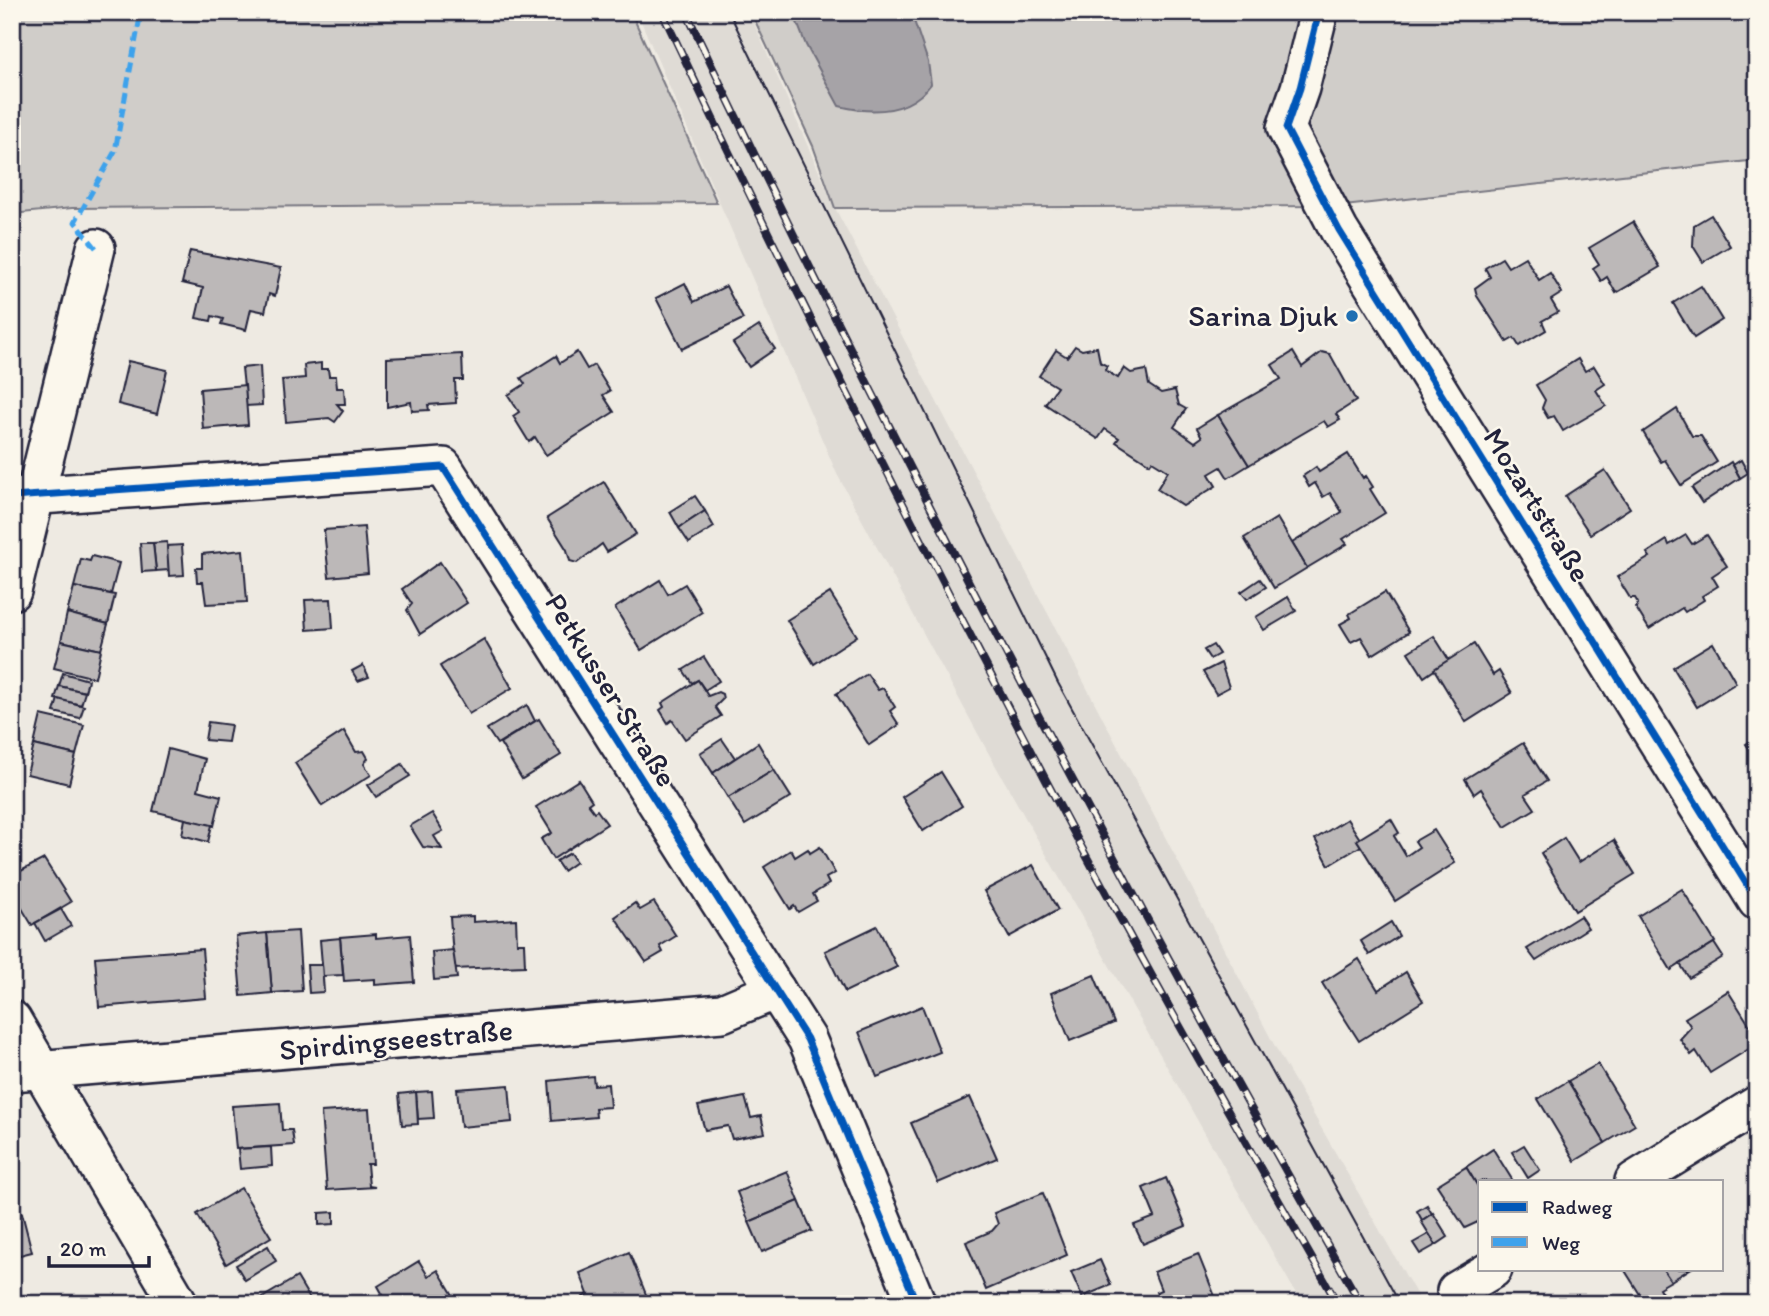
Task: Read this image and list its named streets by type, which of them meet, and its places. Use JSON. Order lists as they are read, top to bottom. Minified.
{"streets":{"street":["Mozartstraße","Petkusser Straße","Spirdingseestraße"]},"crossings":[["Petkusser Straße","Spirdingseestraße"]],"places":["Sarina Djuk"],"legend":["Radweg","Weg"],"scale_bar":"20 m"}
